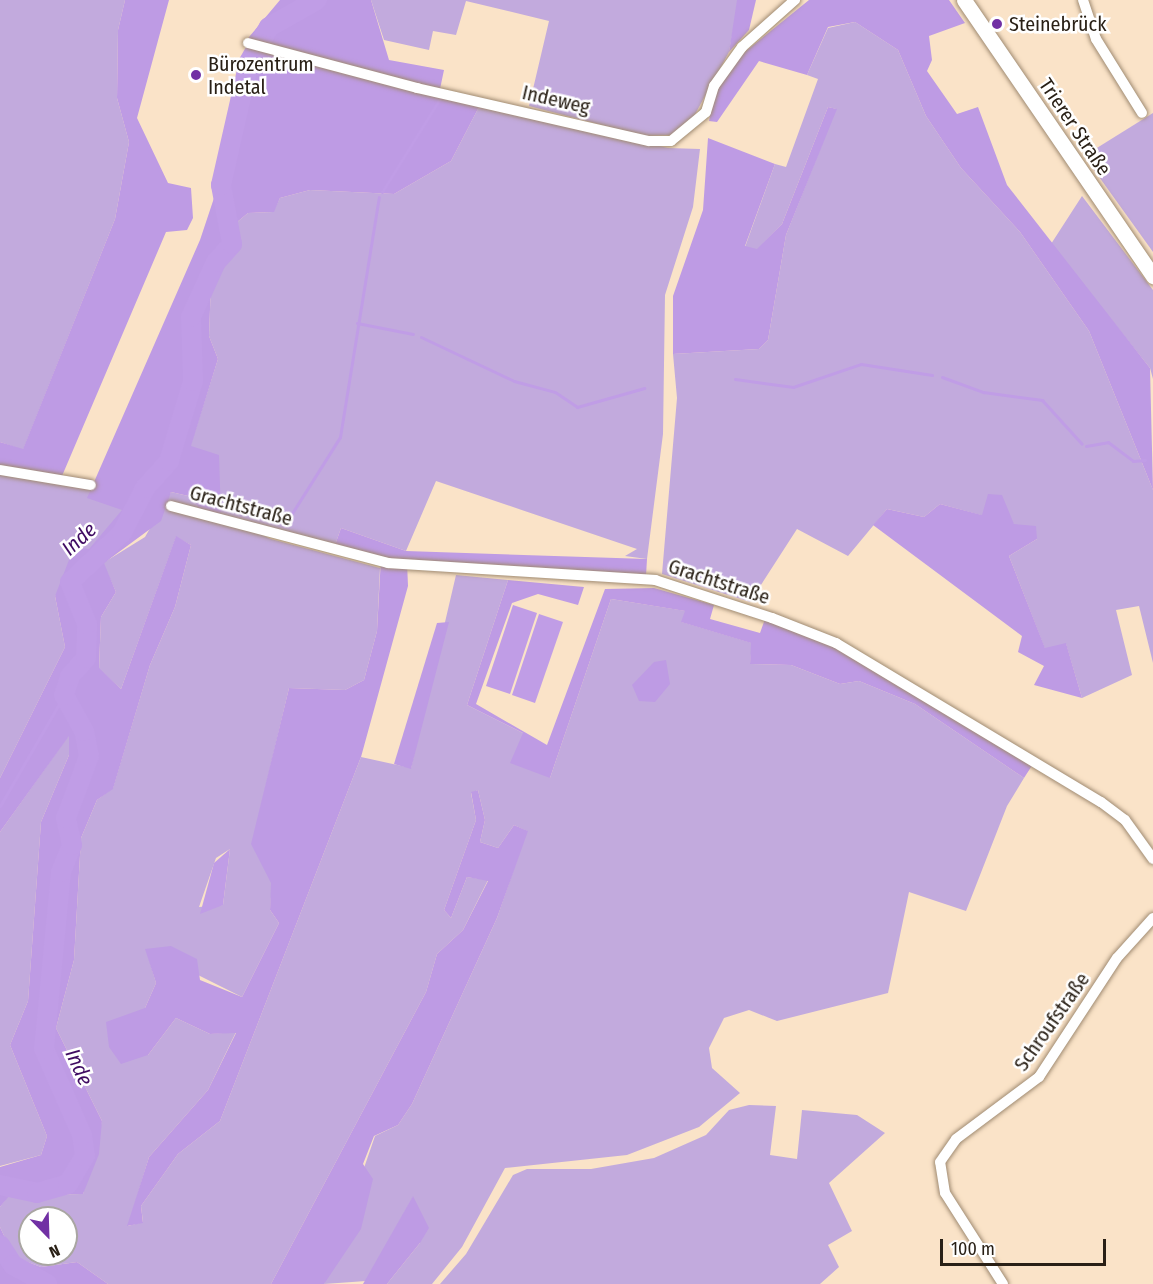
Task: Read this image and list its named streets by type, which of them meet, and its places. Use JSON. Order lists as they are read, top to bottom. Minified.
{"streets":{"main road":["Trierer Straße"],"street":["Indeweg","Grachtstraße","Schroufstraße"]},"water":["Inde"],"places":["Steinebrück","Bürozentrum Indetal"],"scale_bar":"100 m","north":"bottom right"}
